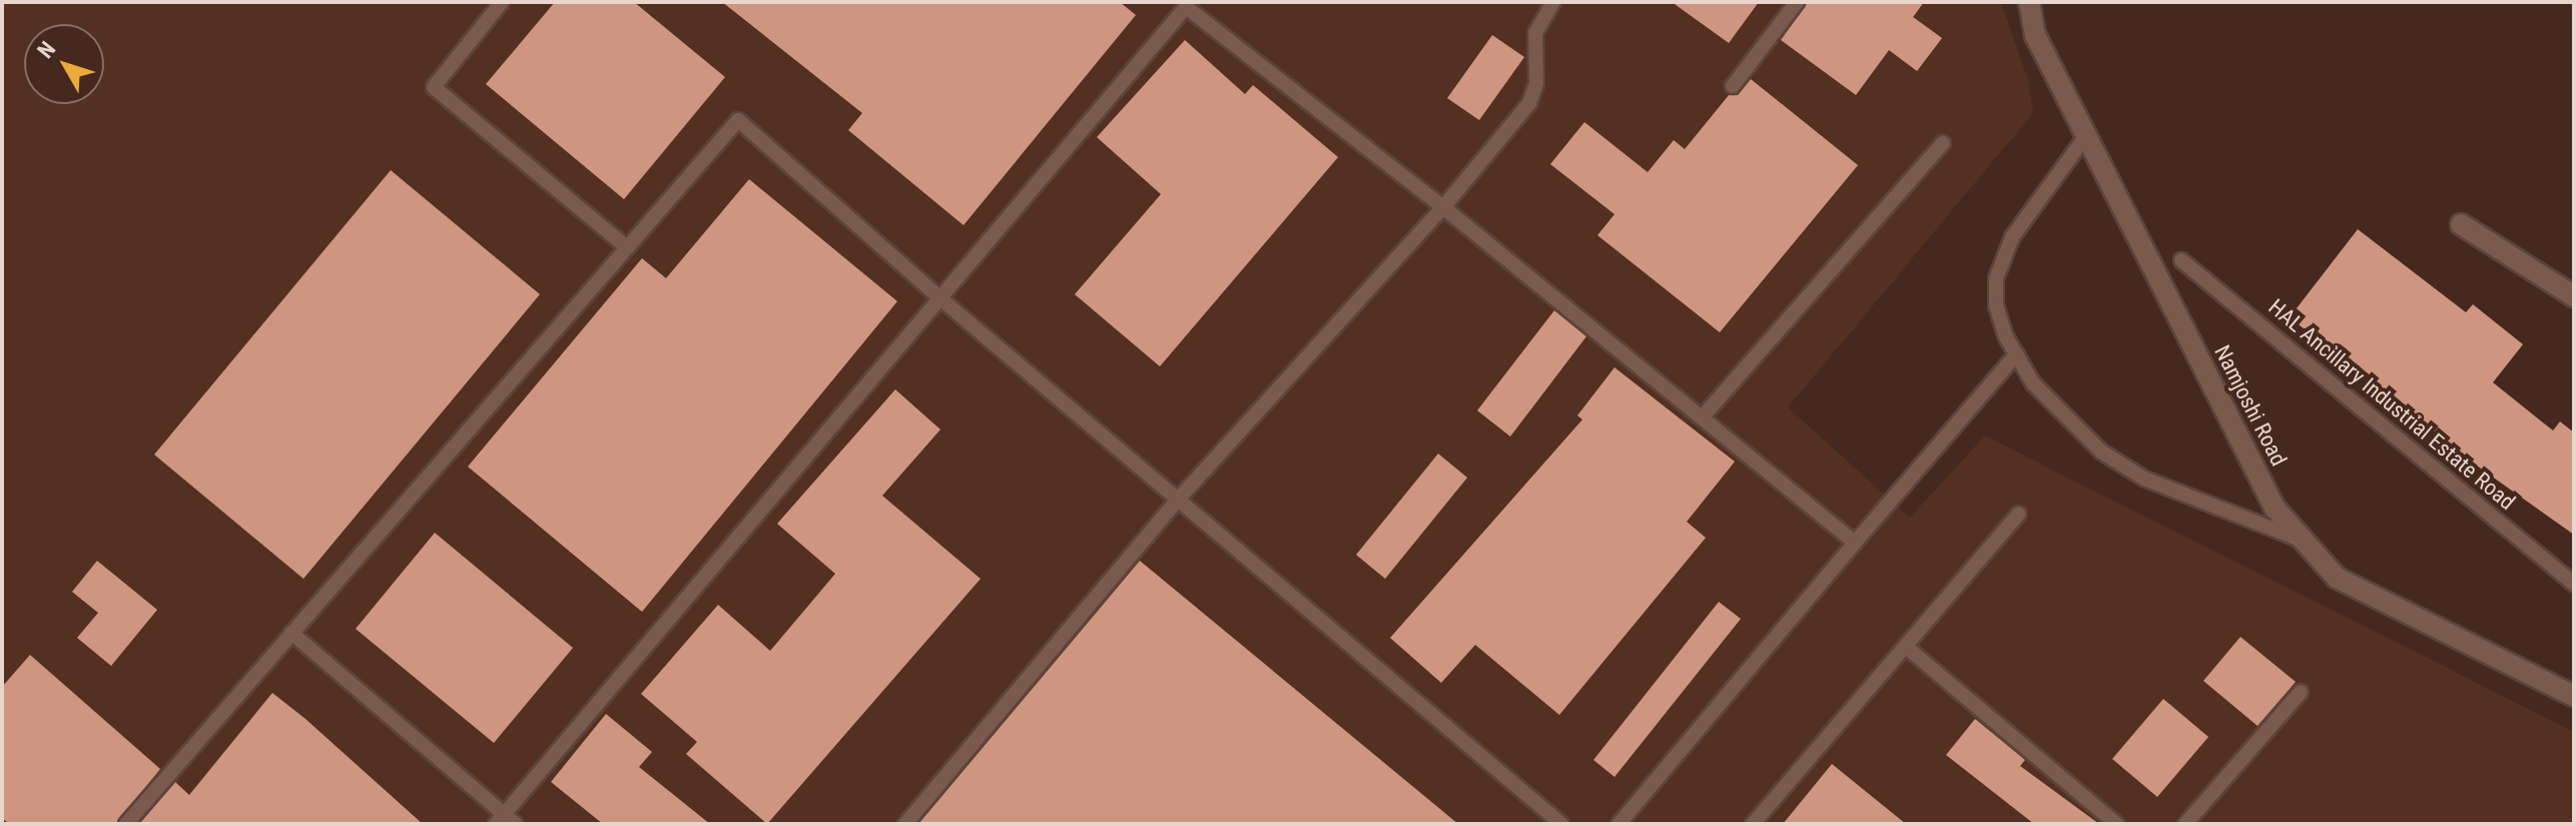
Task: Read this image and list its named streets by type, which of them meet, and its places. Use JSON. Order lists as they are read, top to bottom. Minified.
{"streets":{"main road":["Namjoshi Road"],"lane":["HAL Ancillary Industrial Estate Road"]},"north":"top left"}
